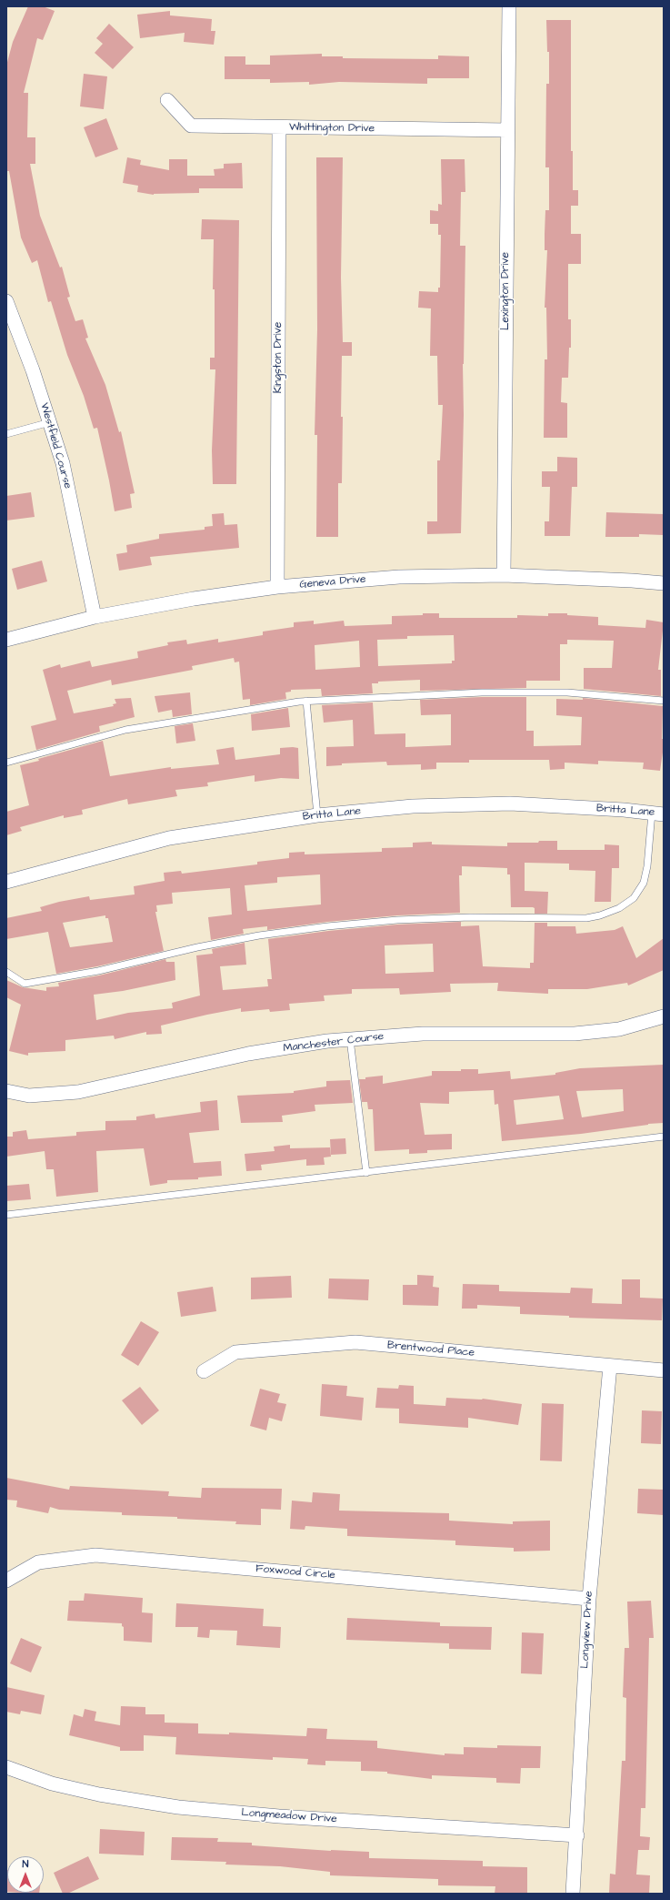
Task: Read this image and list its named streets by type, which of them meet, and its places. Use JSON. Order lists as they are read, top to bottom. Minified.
{"streets":{"street":["Whittington Drive","Lexington Drive","Kingston Drive","Westfield Course","Geneva Drive","Britta Lane","Manchester Course","Brentwood Place","Foxwood Circle","Longview Drive","Longmeadow Drive"]},"crossings":[["Whittington Drive","Lexington Drive"],["Whittington Drive","Kingston Drive"],["Lexington Drive","Geneva Drive"],["Kingston Drive","Geneva Drive"],["Westfield Course","Geneva Drive"],["Brentwood Place","Longview Drive"],["Foxwood Circle","Longview Drive"],["Longview Drive","Longmeadow Drive"]],"north":"top"}
